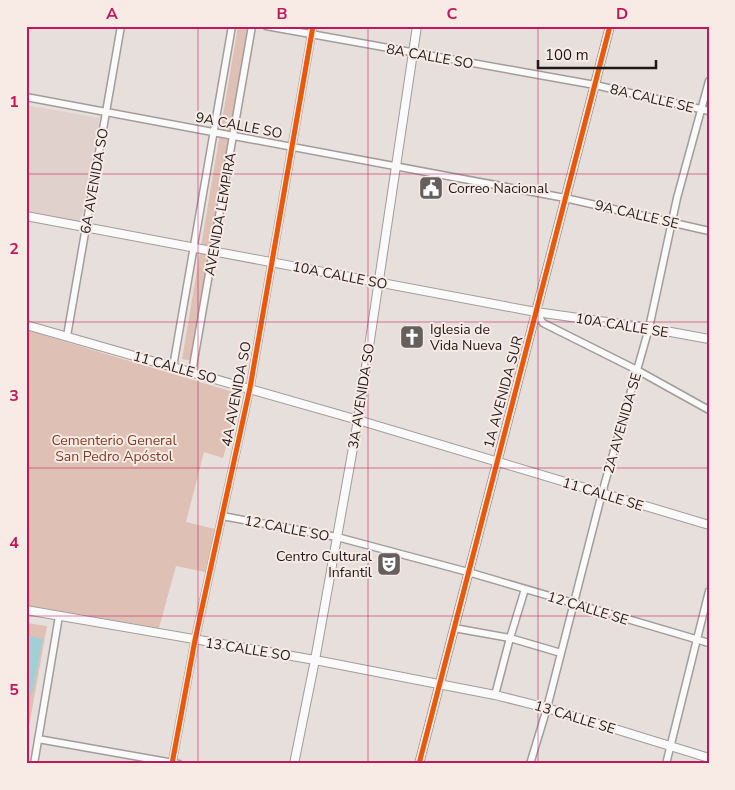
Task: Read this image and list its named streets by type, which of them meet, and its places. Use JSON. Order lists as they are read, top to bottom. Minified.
{"streets":{"street":["8A CALLE SO","8A CALLE SE","9A CALLE SO","6A AVENIDA SO","AVENIDA LEMPIRA","9A CALLE SE","10A CALLE SO","10A CALLE SE","11 CALLE SO","1A AVENIDA SUR","4A AVENIDA SO","3A AVENIDA SO","2A AVENIDA SE","11 CALLE SE","12 CALLE SO","12 CALLE SE","13 CALLE SO","13 CALLE SE"]},"crossings":[["8A CALLE SO","8A CALLE SE"],["8A CALLE SO","1A AVENIDA SUR"],["8A CALLE SO","4A AVENIDA SO"],["8A CALLE SO","3A AVENIDA SO"],["8A CALLE SE","1A AVENIDA SUR"],["8A CALLE SE","2A AVENIDA SE"],["9A CALLE SO","6A AVENIDA SO"],["9A CALLE SO","AVENIDA LEMPIRA"],["9A CALLE SO","9A CALLE SE"],["9A CALLE SO","1A AVENIDA SUR"],["9A CALLE SO","4A AVENIDA SO"],["9A CALLE SO","3A AVENIDA SO"],["6A AVENIDA SO","10A CALLE SO"],["6A AVENIDA SO","11 CALLE SO"],["AVENIDA LEMPIRA","10A CALLE SO"],["AVENIDA LEMPIRA","11 CALLE SO"],["9A CALLE SE","1A AVENIDA SUR"],["9A CALLE SE","2A AVENIDA SE"],["10A CALLE SO","10A CALLE SE"],["10A CALLE SO","1A AVENIDA SUR"],["10A CALLE SO","4A AVENIDA SO"],["10A CALLE SO","3A AVENIDA SO"],["10A CALLE SE","1A AVENIDA SUR"],["10A CALLE SE","2A AVENIDA SE"],["11 CALLE SO","1A AVENIDA SUR"],["11 CALLE SO","4A AVENIDA SO"],["11 CALLE SO","3A AVENIDA SO"],["11 CALLE SO","11 CALLE SE"],["1A AVENIDA SUR","11 CALLE SE"],["1A AVENIDA SUR","12 CALLE SO"],["1A AVENIDA SUR","12 CALLE SE"],["1A AVENIDA SUR","13 CALLE SO"],["1A AVENIDA SUR","13 CALLE SE"],["4A AVENIDA SO","12 CALLE SO"],["4A AVENIDA SO","13 CALLE SO"],["3A AVENIDA SO","12 CALLE SO"],["3A AVENIDA SO","13 CALLE SO"],["2A AVENIDA SE","11 CALLE SE"],["2A AVENIDA SE","12 CALLE SE"],["2A AVENIDA SE","13 CALLE SE"],["12 CALLE SO","12 CALLE SE"],["13 CALLE SO","13 CALLE SE"]],"parks":["Cementerio General San Pedro Apóstol"],"places":{"public building":["Correo Nacional"],"church":["Iglesia de Vida Nueva"],"theatre":["Centro Cultural Infantil"]},"scale_bar":"100 m","grid":{"columns":["A","B","C","D"],"rows":["1","2","3","4","5"]}}
